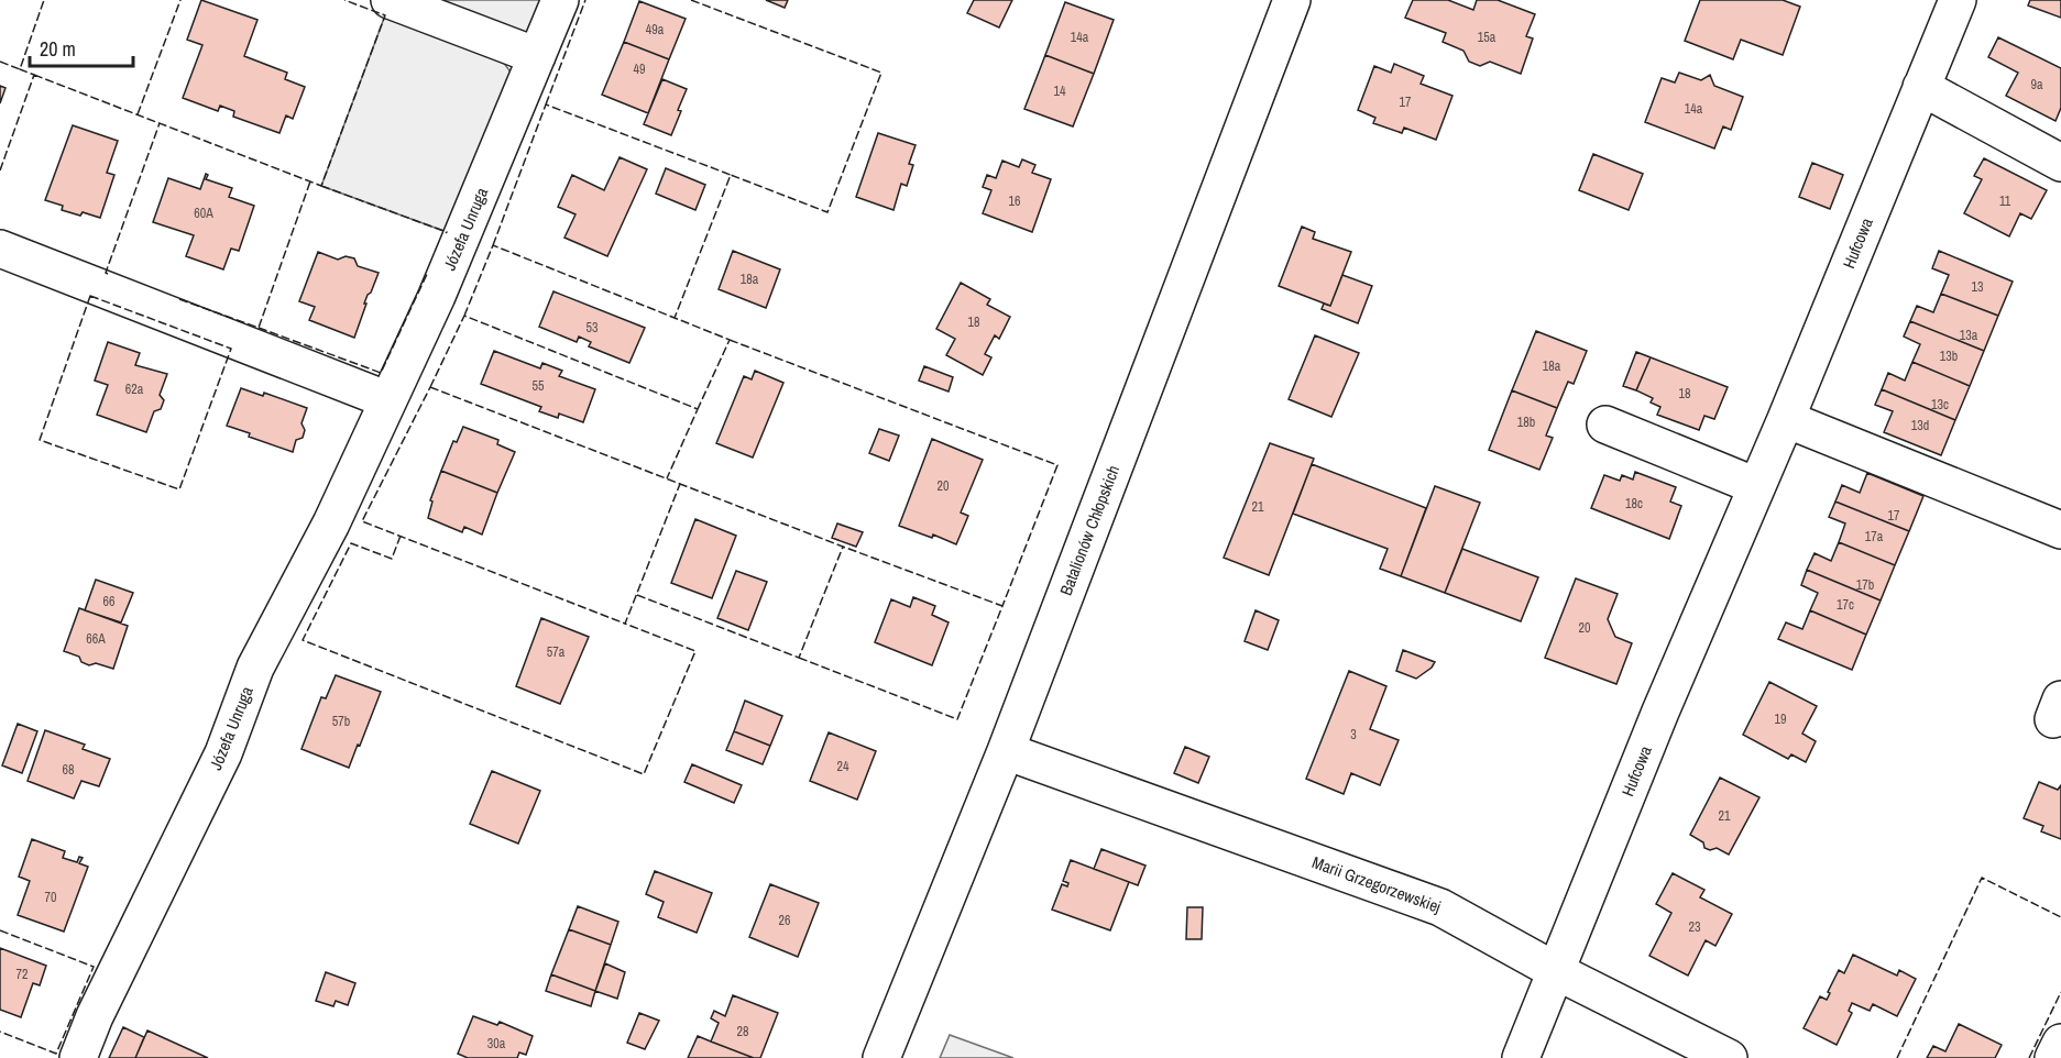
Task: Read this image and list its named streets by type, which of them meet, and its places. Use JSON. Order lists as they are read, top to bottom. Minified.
{"streets":{"street":["Józefa Unruga","Hufcowa","Batalionów Chłopskich","Marii Grzegorzewskiej"]},"crossings":[["Hufcowa","Marii Grzegorzewskiej"],["Batalionów Chłopskich","Marii Grzegorzewskiej"]],"house_numbers":["49a","14a","15a","49","9a","14","17","14a","16","11","60A","18a","13","18","53","13a","13b","18a","55","62a","18","13c","18b","13d","20","18c","21","17","17a","17b","66","17c","20","66A","57a","19","57b","3","24","68","21","70","26","23","72","28","30a"],"scale_bar":"20 m"}
